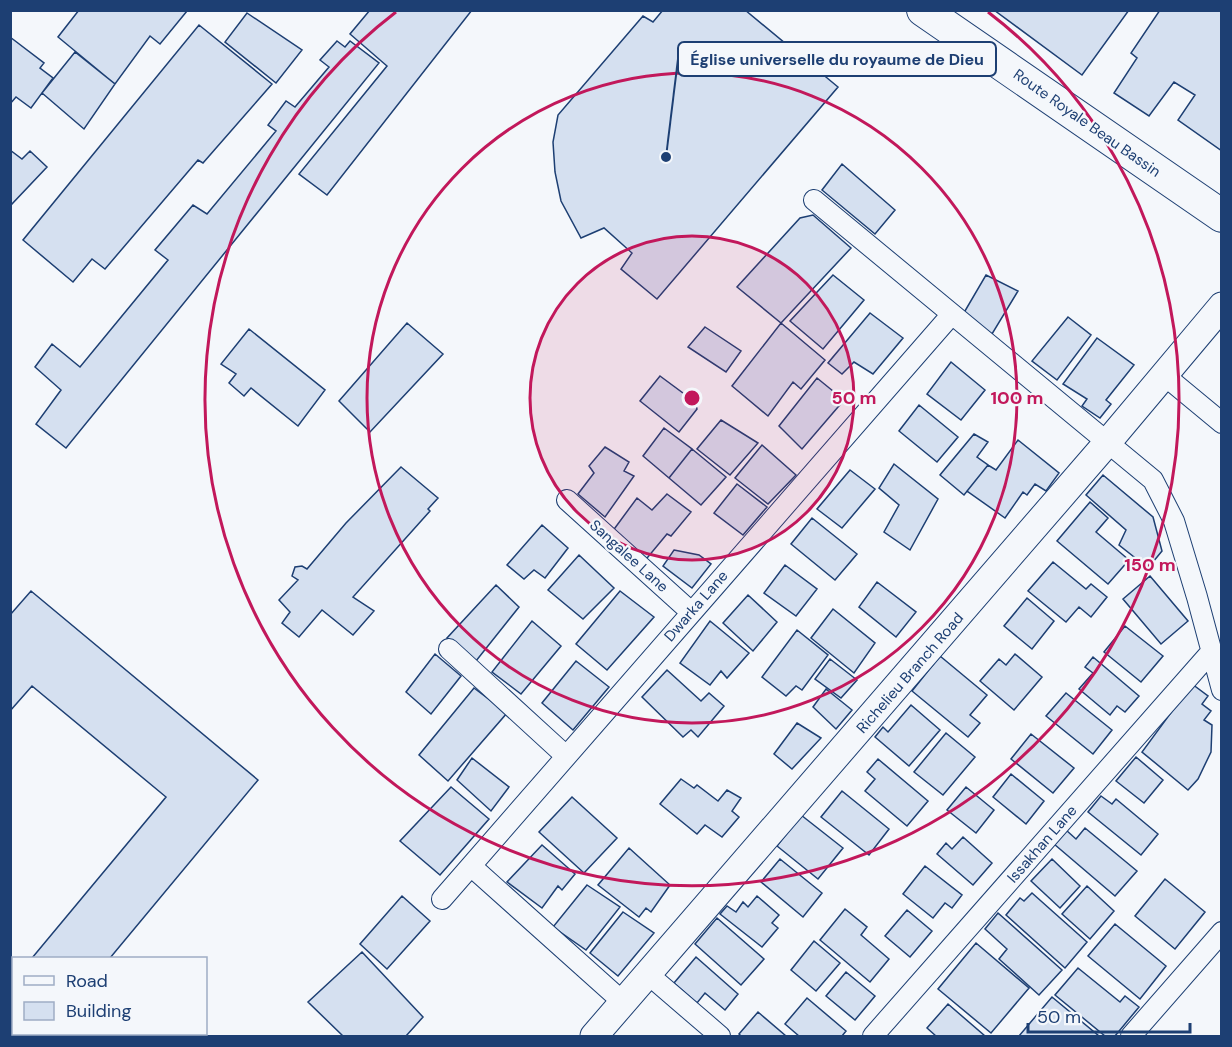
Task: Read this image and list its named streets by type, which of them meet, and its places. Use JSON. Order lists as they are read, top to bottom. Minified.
{"streets":{"main road":["Route Royale Beau Bassin","Richelieu Branch Road"],"street":["Sangalee Lane","Dwarka Lane","Issakhan Lane"]},"crossings":[["Sangalee Lane","Dwarka Lane"]],"places":["Église universelle du royaume de Dieu"],"legend":["Road","Building"],"scale_bar":"50 m","rings":["50 m","100 m","150 m"]}
